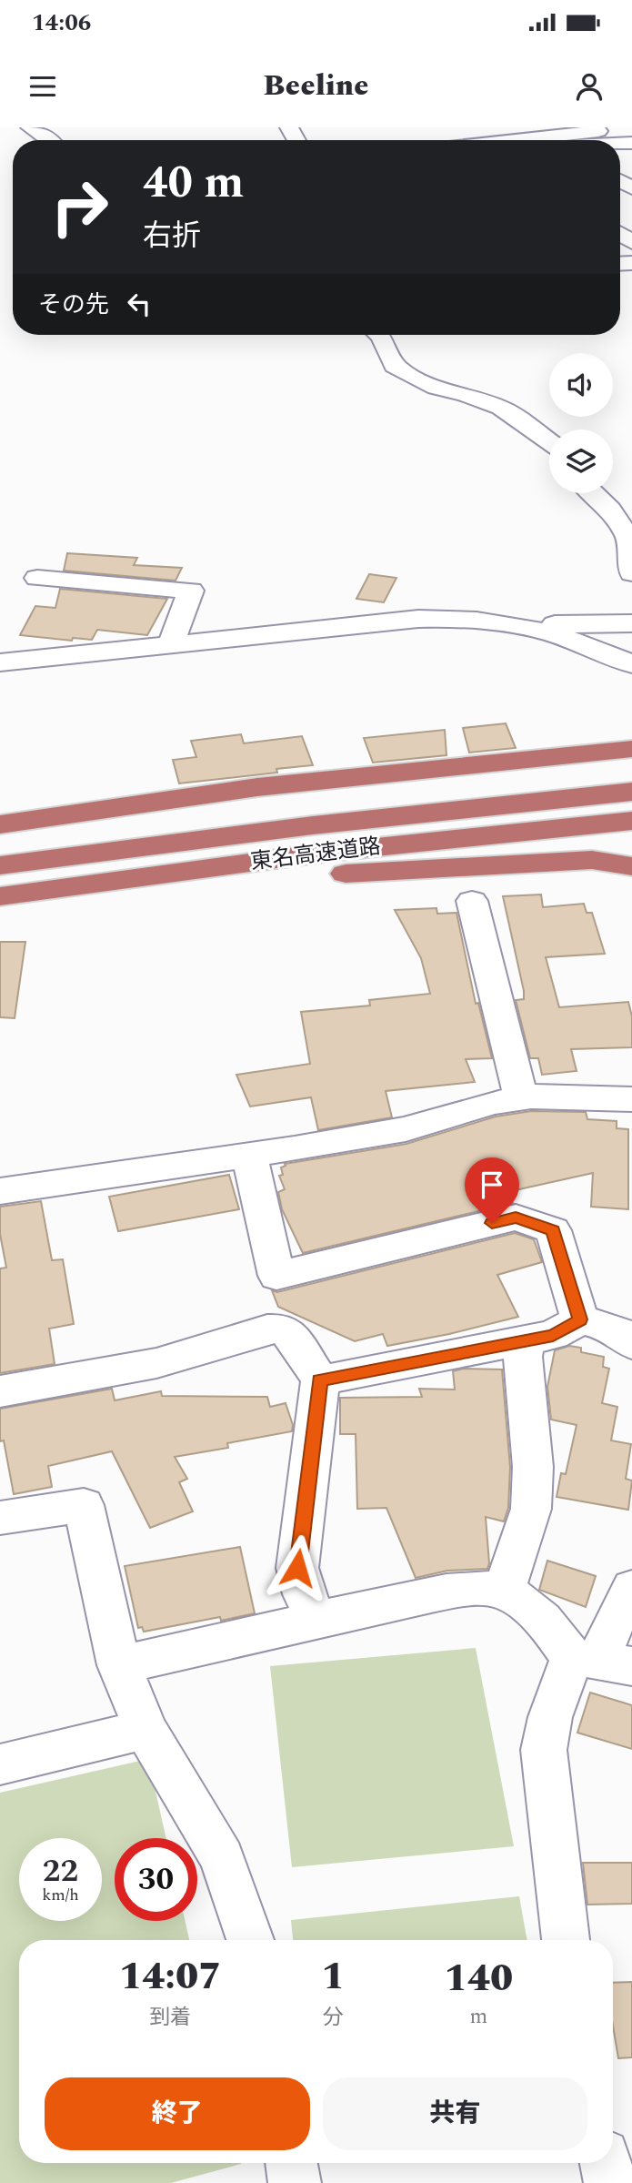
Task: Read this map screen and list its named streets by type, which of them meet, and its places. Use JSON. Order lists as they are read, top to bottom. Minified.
{"streets":{"highway":["東名高速道路"]},"page":{"status":"14:06","header":"Beeline","turn":["40 m","右折"],"then":"その先","speed":"22 km/h","limit":"30","eta":["14:07","到着","1","分","140","m"],"buttons":["終了","共有"]}}
